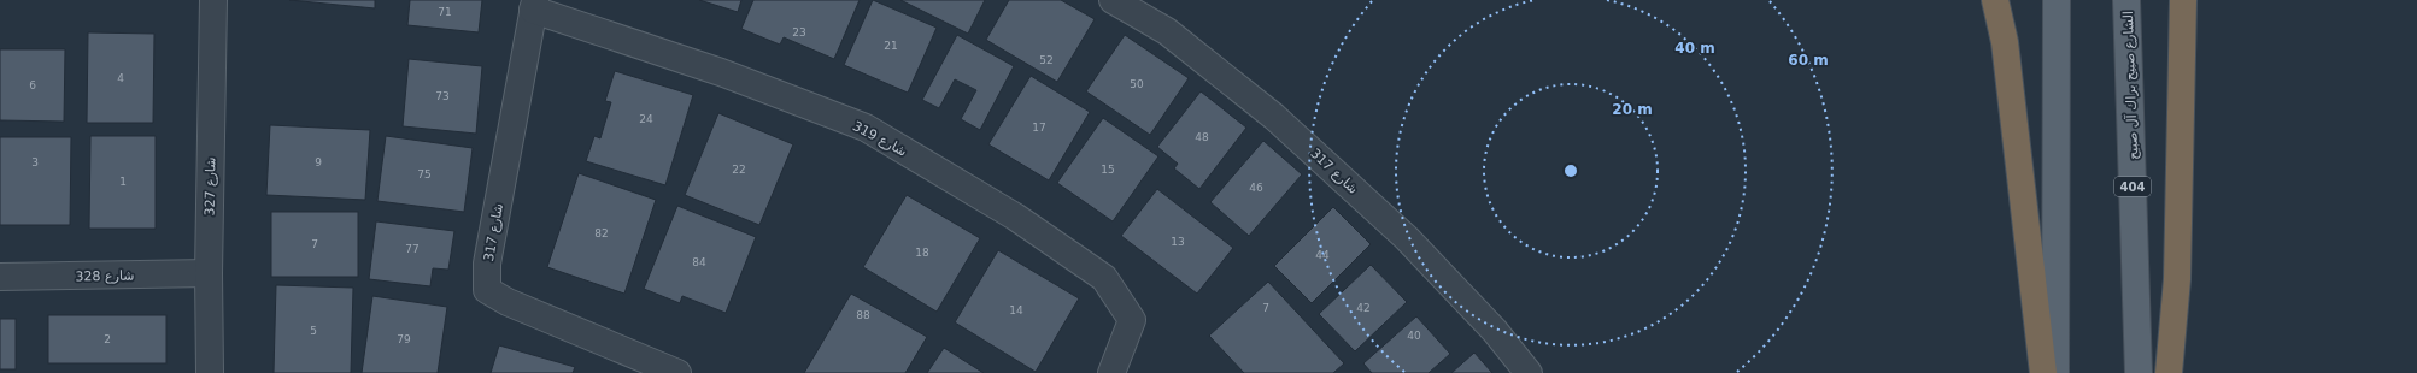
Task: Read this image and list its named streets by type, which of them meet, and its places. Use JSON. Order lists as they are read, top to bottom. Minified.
{"streets":{"main road":["الشارع صبيح براك آل صبيح","404"],"street":["شارع 319","شارع 317","شارع 327","شارع 328"]},"crossings":[["شارع 319","شارع 317"],["شارع 327","شارع 328"]],"house_numbers":["71","23","21","52","4","50","6","73","24","17","48","3","9","22","15","75","1","46","82","13","7","77","18","44","84","7","42","14","88","5","40","2","79"],"rings":["40 m","60 m","20 m"]}
